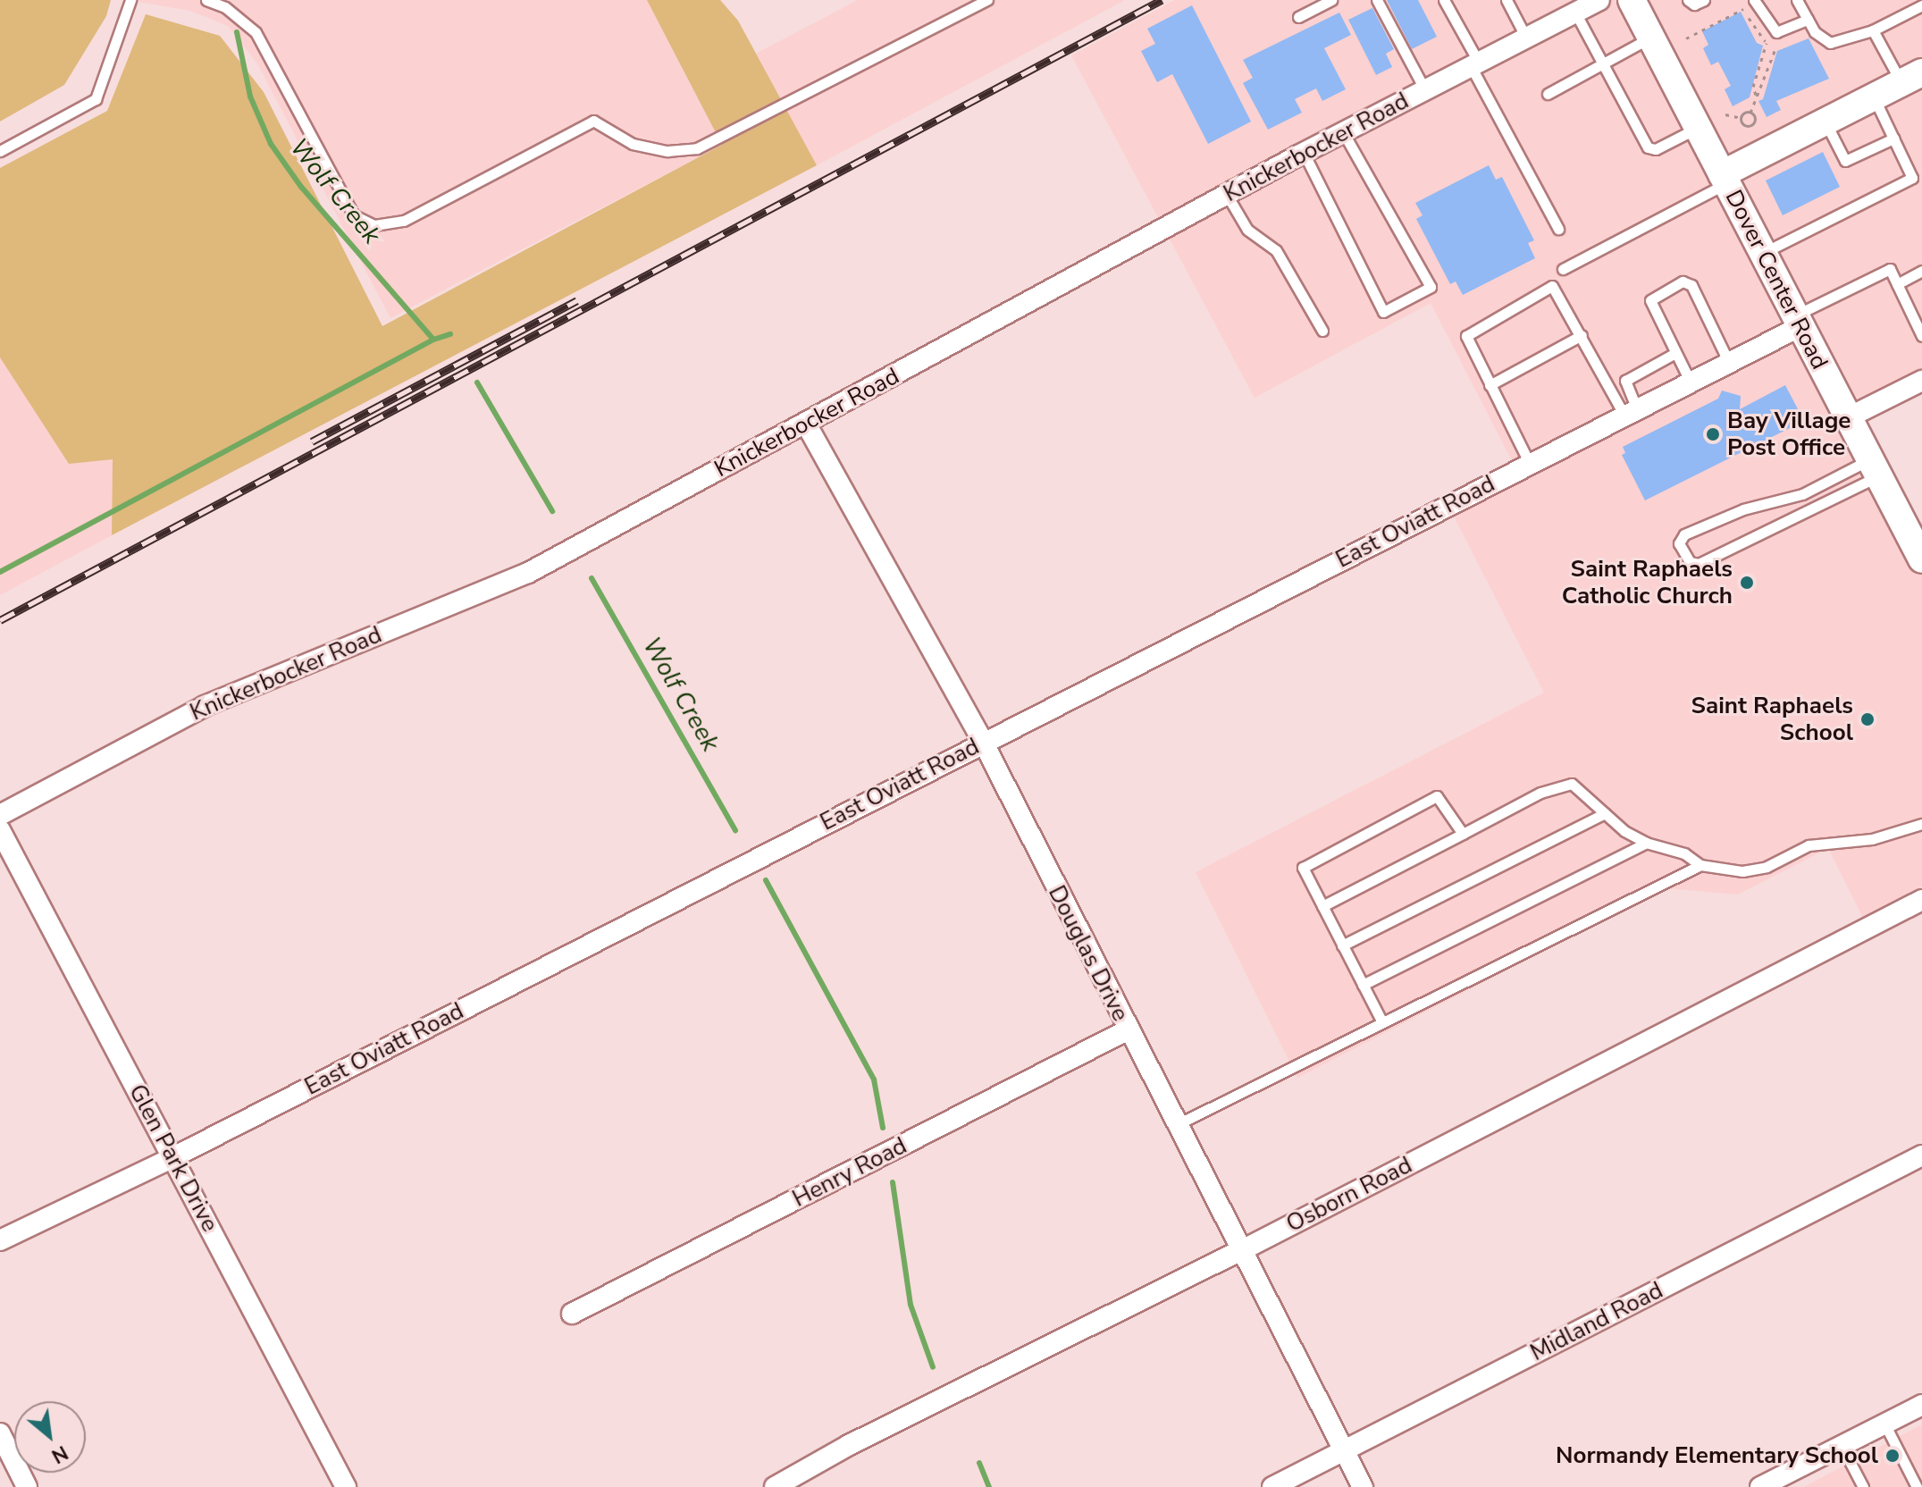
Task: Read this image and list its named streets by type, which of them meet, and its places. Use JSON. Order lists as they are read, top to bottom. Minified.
{"streets":{"street":["Knickerbocker Road","Dover Center Road","East Oviatt Road","Douglas Drive","Glen Park Drive","Henry Road","Osborn Road","Midland Road"]},"crossings":[["Knickerbocker Road","Douglas Drive"],["Dover Center Road","East Oviatt Road"],["East Oviatt Road","Douglas Drive"],["East Oviatt Road","Glen Park Drive"],["Douglas Drive","Henry Road"],["Douglas Drive","Osborn Road"],["Douglas Drive","Midland Road"]],"water":["Wolf Creek"],"places":["Bay Village Post Office","Saint Raphaels Catholic Church","Saint Raphaels School","Normandy Elementary School"],"north":"bottom right"}
